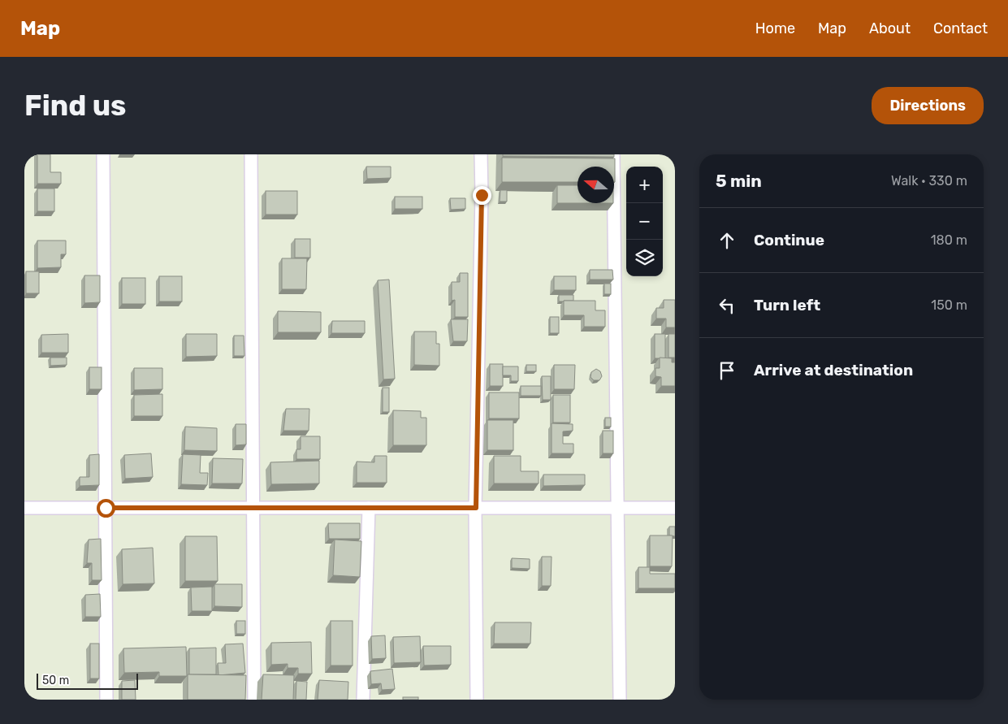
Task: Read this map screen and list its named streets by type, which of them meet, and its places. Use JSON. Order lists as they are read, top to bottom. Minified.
{"scale_bar":"50 m","north":"left","page":{"header":"Map","nav":["Home","Map","About","Contact"],"buttons":"Directions","title":"Find us","heading":["5 min","Walk · 330 m"],"map_buttons":["+","−"],"list":[["Continue","180 m"],["Turn left","150 m"],"Arrive at destination"],"scale":"50 m"}}
